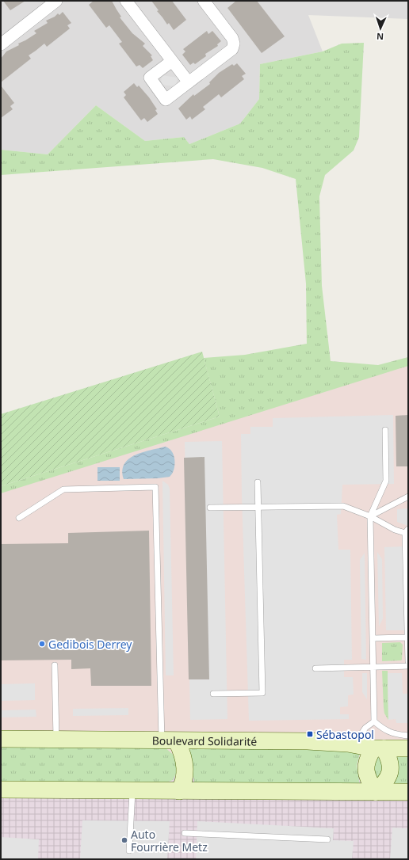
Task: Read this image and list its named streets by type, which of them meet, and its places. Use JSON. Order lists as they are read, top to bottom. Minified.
{"streets":{"main road":["Boulevard Solidarité"]},"places":{"other":["Gedibois Derrey","Auto Fourrière Metz"],"transit":["Sébastopol"]},"north":"bottom"}
